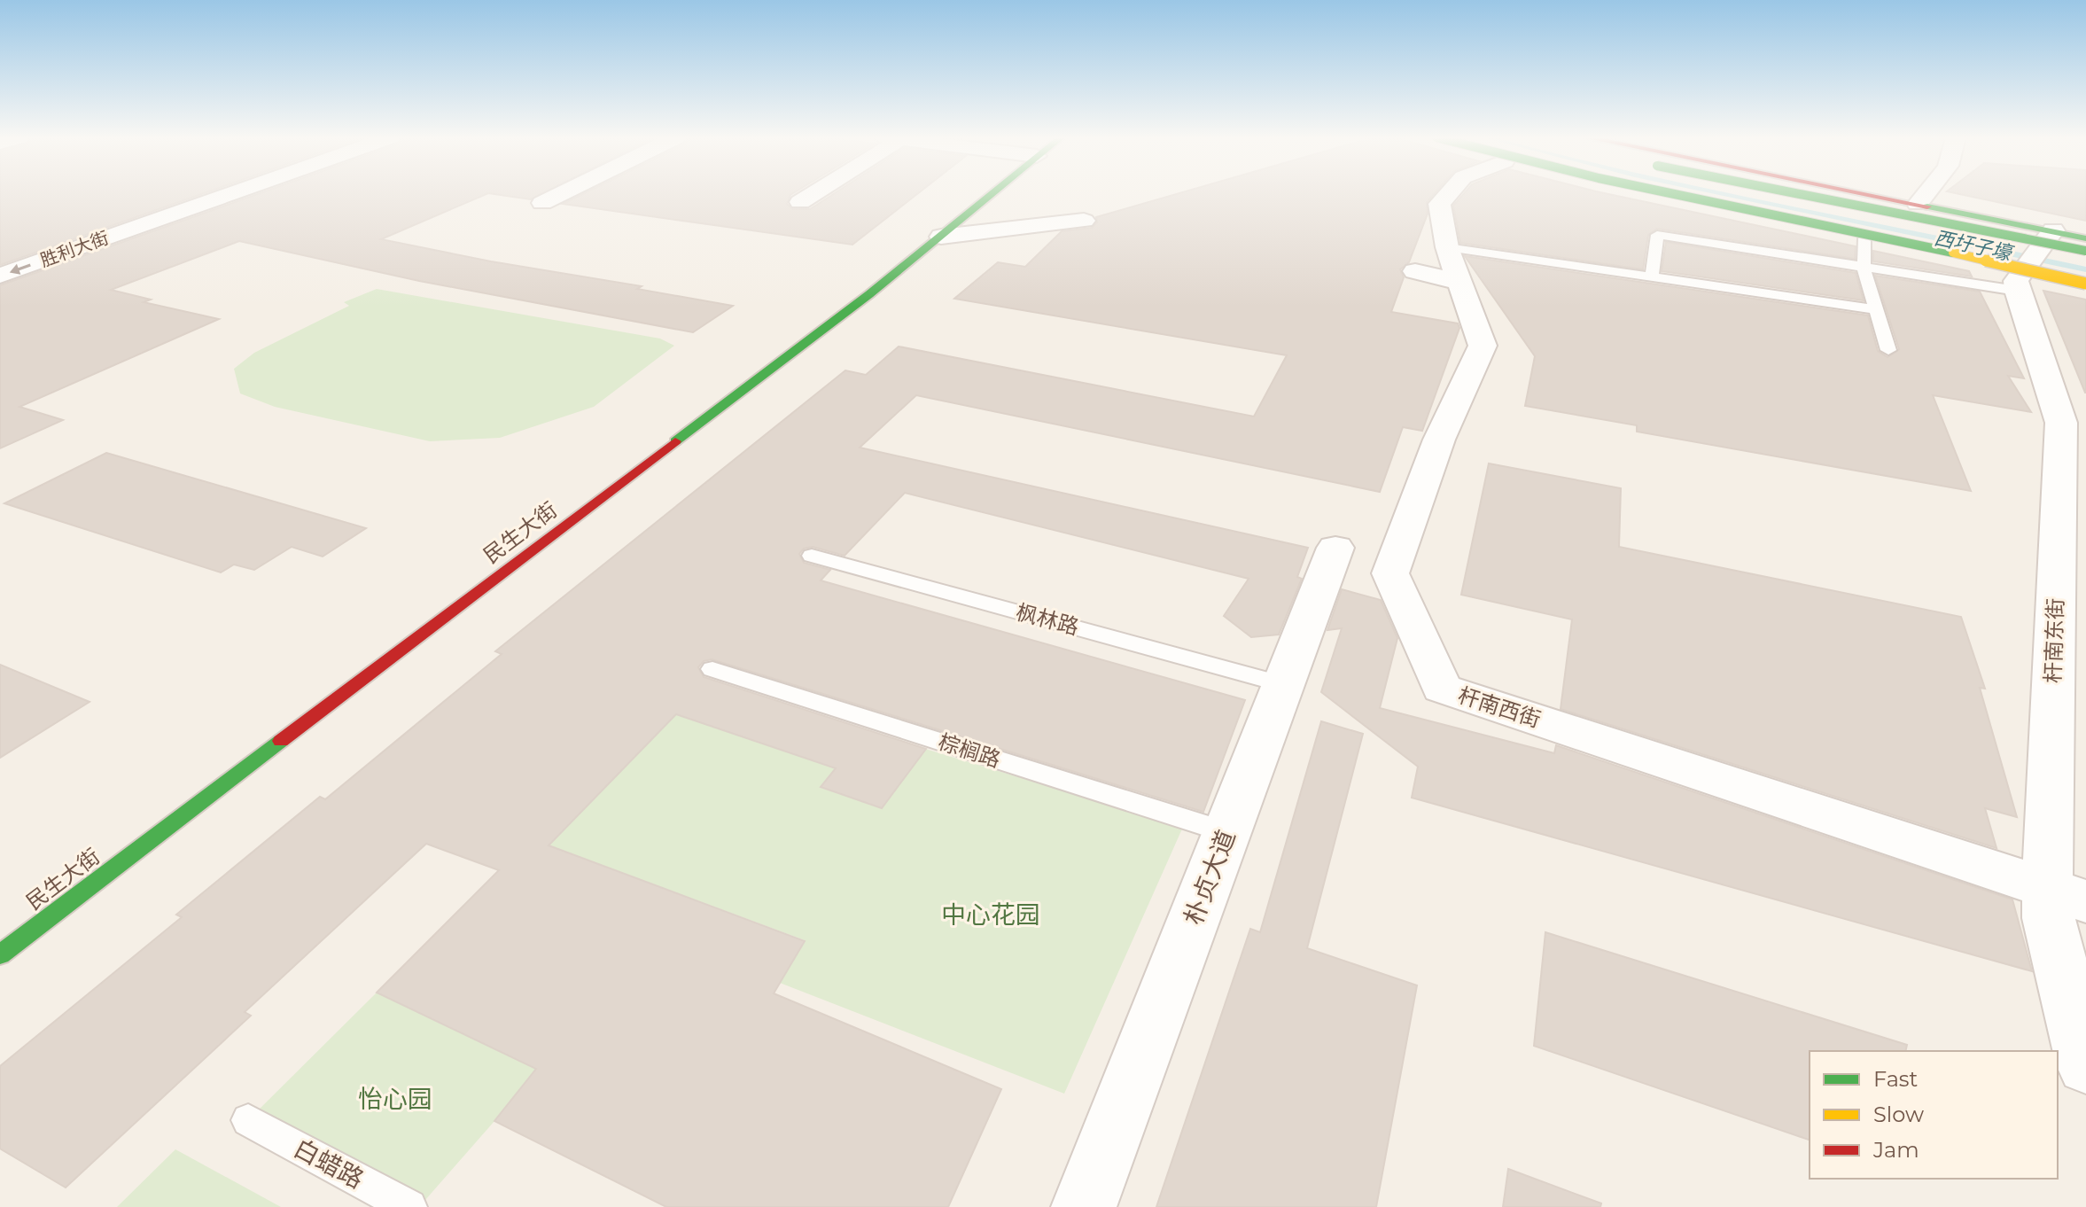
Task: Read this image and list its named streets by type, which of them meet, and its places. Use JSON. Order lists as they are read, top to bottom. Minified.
{"streets":{"main road":["民生大街"],"street":["胜利大街","杆南东街","杆南西街","朴贞大道"],"lane":["枫林路","棕榈路","白蜡路"]},"crossings":[["枫林路","朴贞大道"],["杆南东街","杆南西街"],["棕榈路","朴贞大道"]],"one_way":["胜利大街"],"water":["西圩子壕"],"parks":["中心花园","怡心园"],"legend":["Fast","Slow","Jam"]}
